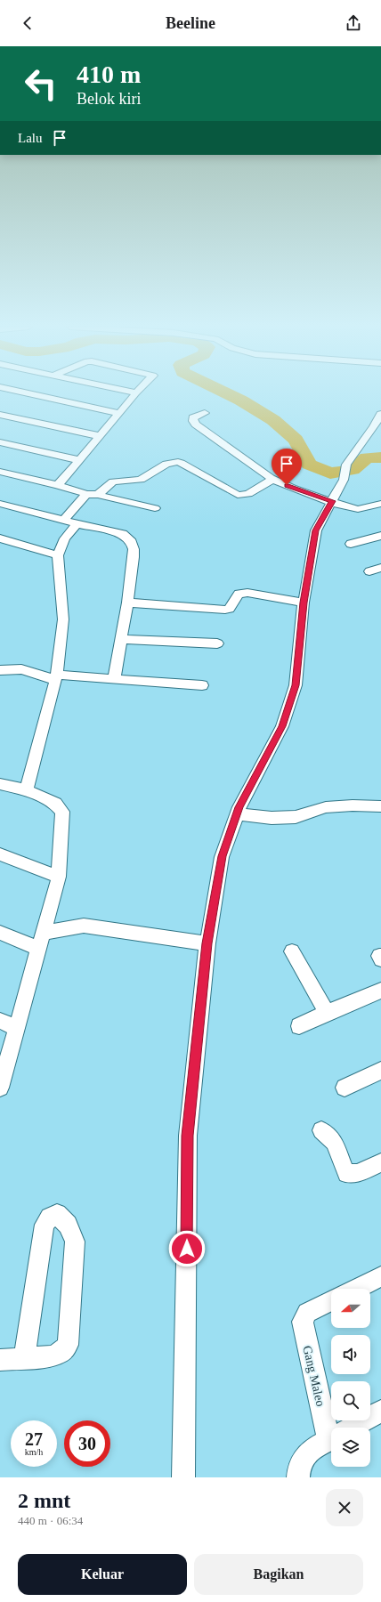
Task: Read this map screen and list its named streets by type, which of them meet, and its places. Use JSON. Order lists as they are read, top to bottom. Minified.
{"streets":{"street":["Gang Maleo"]},"north":"left","page":{"header":"Beeline","turn":["410 m","Belok kiri"],"then":"Lalu","speed":"27 km/h","limit":"30","heading":["2 mnt","440 m · 06:34"],"buttons":["Keluar","Bagikan"]}}
